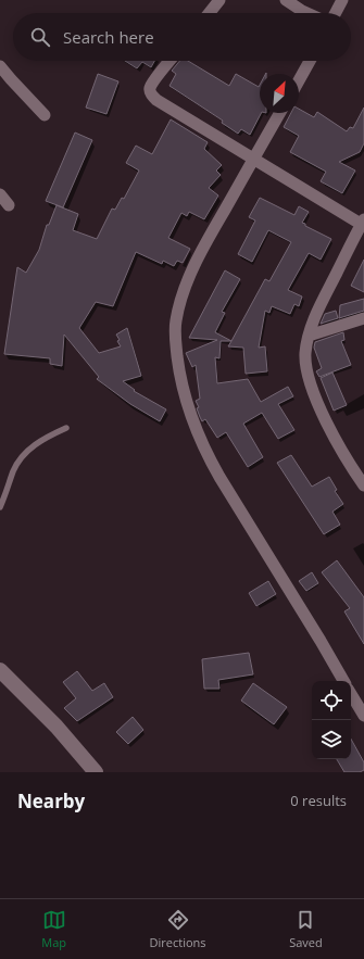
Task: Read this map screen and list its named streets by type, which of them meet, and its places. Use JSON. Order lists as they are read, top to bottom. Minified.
{"north":"top right","page":{"search":"Search here","heading":["Nearby","0 results"],"nav":["Map","Directions","Saved"]}}
